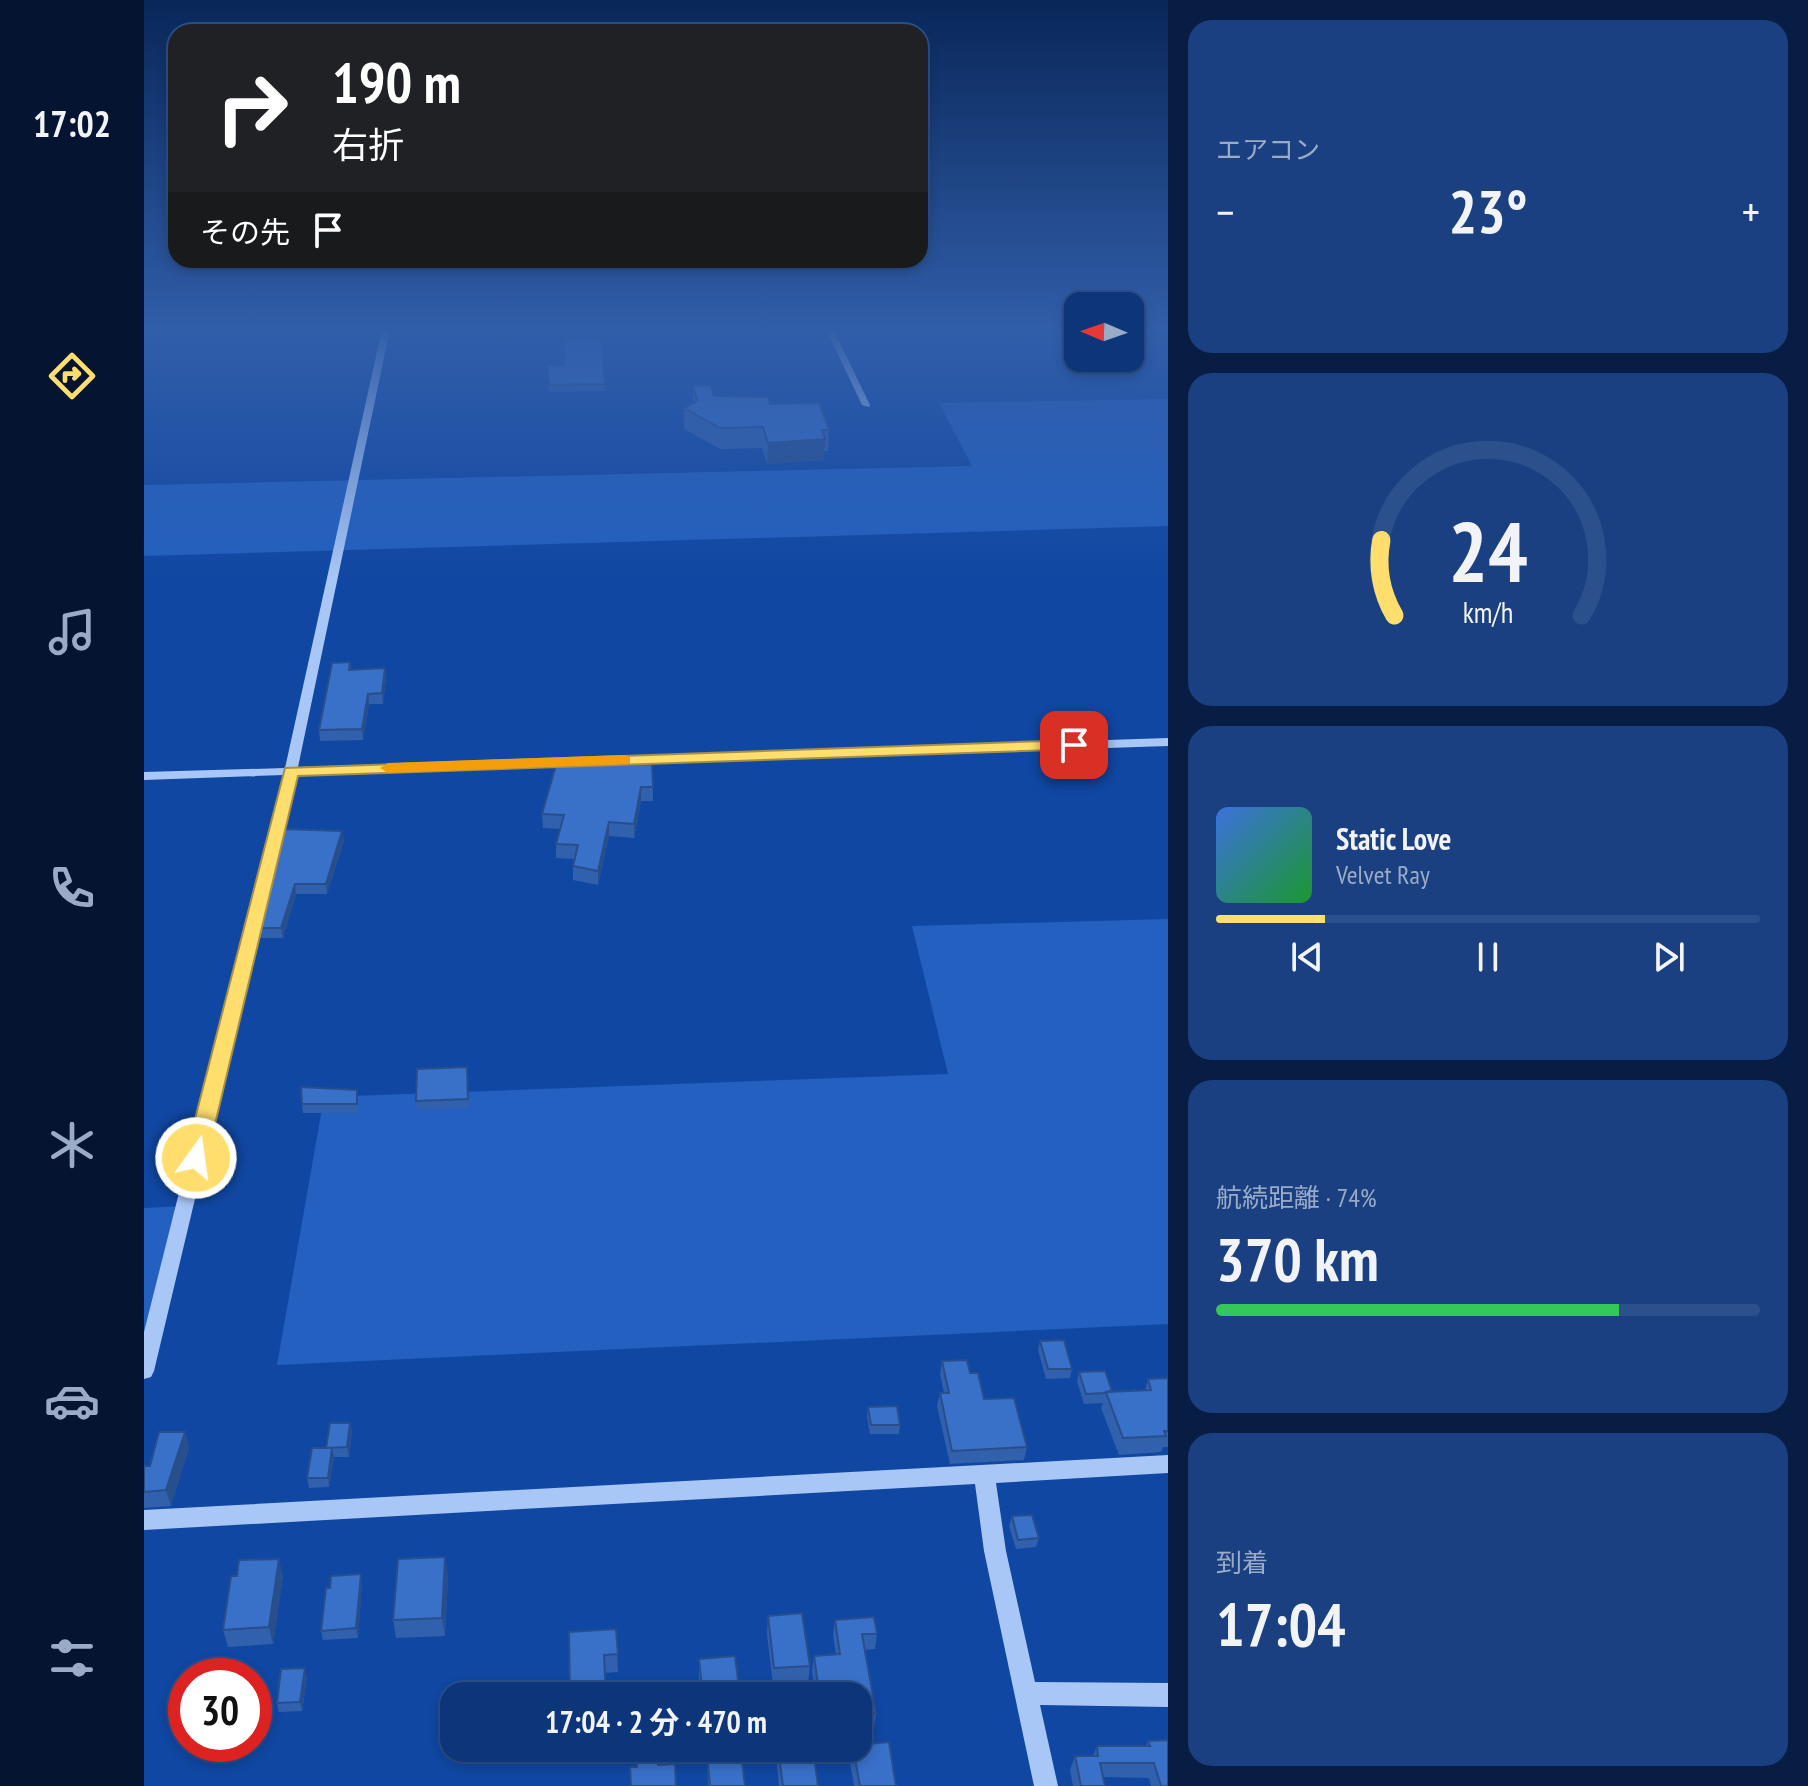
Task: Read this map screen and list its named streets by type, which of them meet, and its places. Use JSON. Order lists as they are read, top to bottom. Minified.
{"north":"left","page":{"tabs":"17:02","tile":["エアコン",["航続距離 · 74%","370 km"],["到着","17:04"]],"turn":["190 m","右折"],"heat":["−","23°","+"],"then":"その先","song":["Static Love","Velvet Ray"],"limit":"30","trip":"17:04 · 2 分 · 470 m","gauge":["24","km/h"]}}
